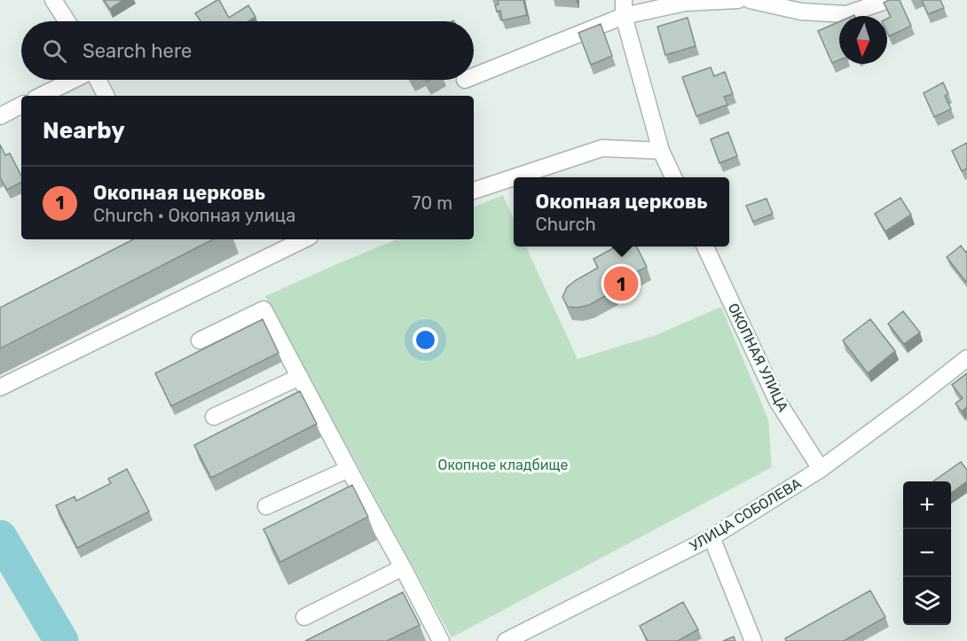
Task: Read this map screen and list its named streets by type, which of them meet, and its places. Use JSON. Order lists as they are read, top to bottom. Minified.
{"streets":{"street":["ОКОПНАЯ УЛИЦА","УЛИЦА СОБОЛЕВА"]},"crossings":[["ОКОПНАЯ УЛИЦА","УЛИЦА СОБОЛЕВА"]],"parks":["Окопное кладбище"],"north":"bottom","page":{"search":"Search here","heading":"Nearby","list":[{"mark":"1","name":"Окопная церковь","note":"Church · Окопная улица","value":"70 m"}],"popup":["Окопная церковь","Church"],"pins":"1","map_buttons":["+","−"]}}
